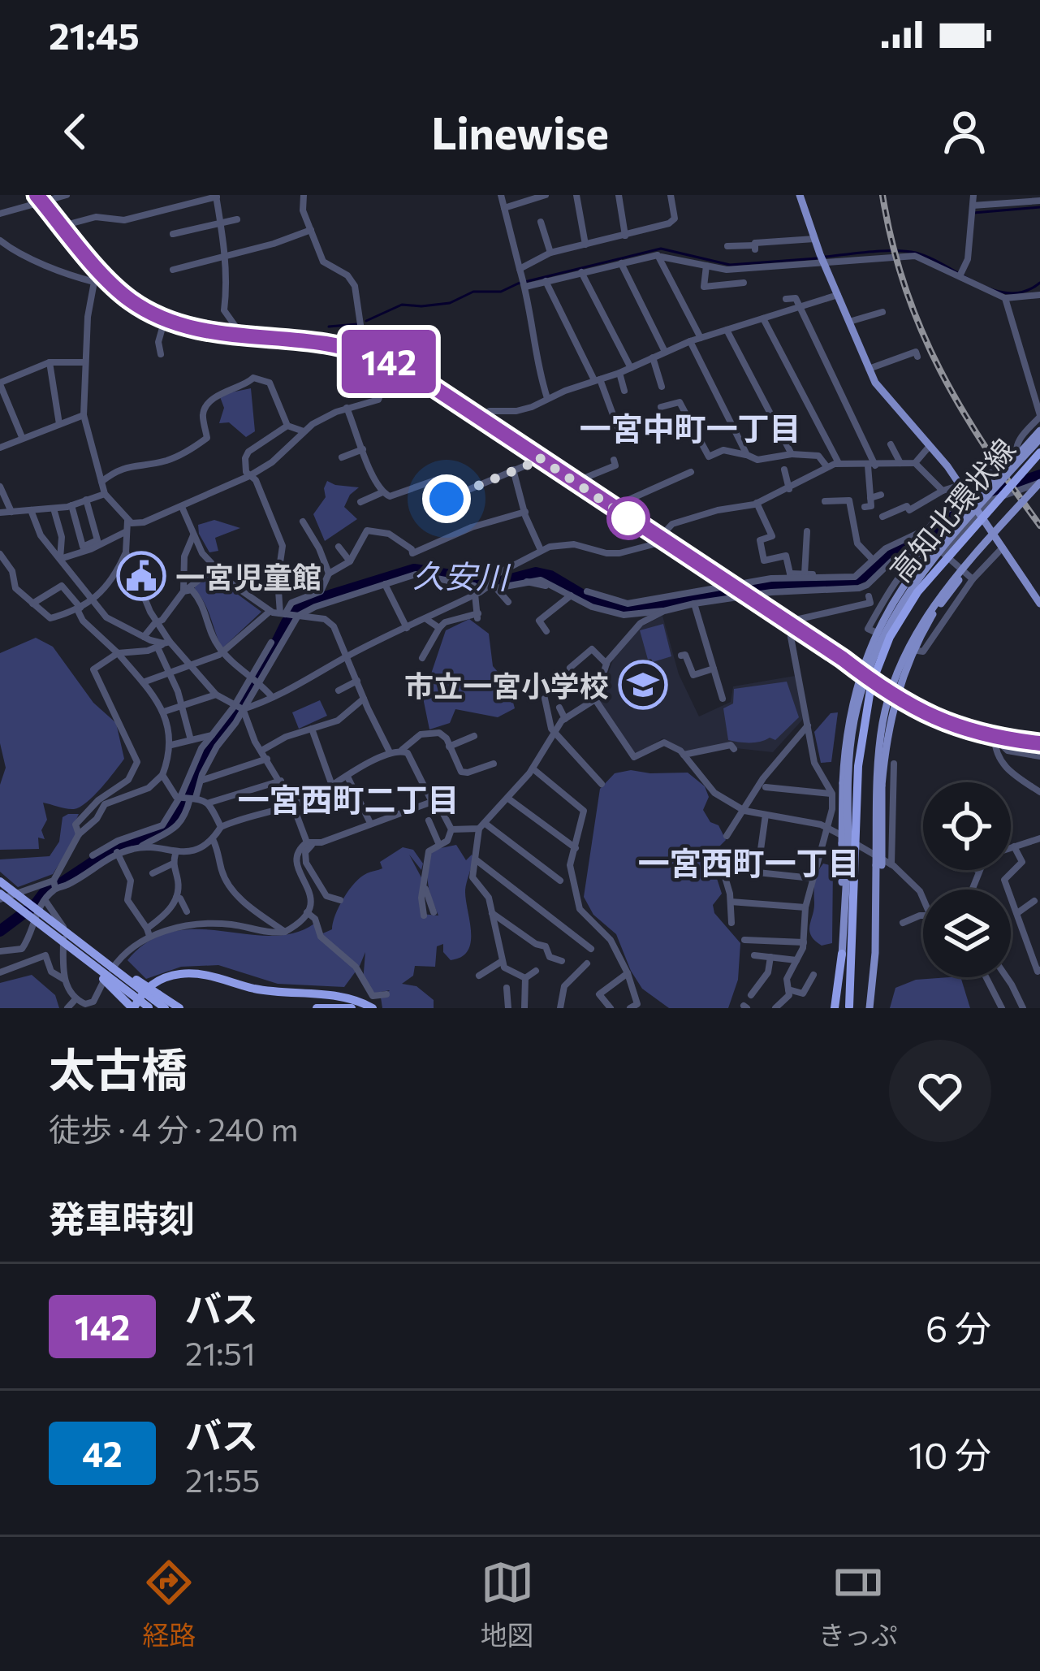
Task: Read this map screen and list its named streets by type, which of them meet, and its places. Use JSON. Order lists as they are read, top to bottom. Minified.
{"streets":{"main road":["高知北環状線"]},"districts":["一宮中町一丁目","一宮西町二丁目","一宮西町一丁目"],"water":["久安川"],"places":{"public building":["一宮児童館"],"school or university":["市立一宮小学校"]},"lines":["bus line 142"],"page":{"status":"21:45","header":"Linewise","on_map":"142","heading":[["太古橋","徒歩 · 4 分 · 240 m"],"発車時刻"],"list":[{"mark":"142","name":"バス","note":"21:51","value":"6 分"},{"mark":"42","name":"バス","note":"21:55","value":"10 分"}],"tabs":["経路","地図","きっぷ"]}}
